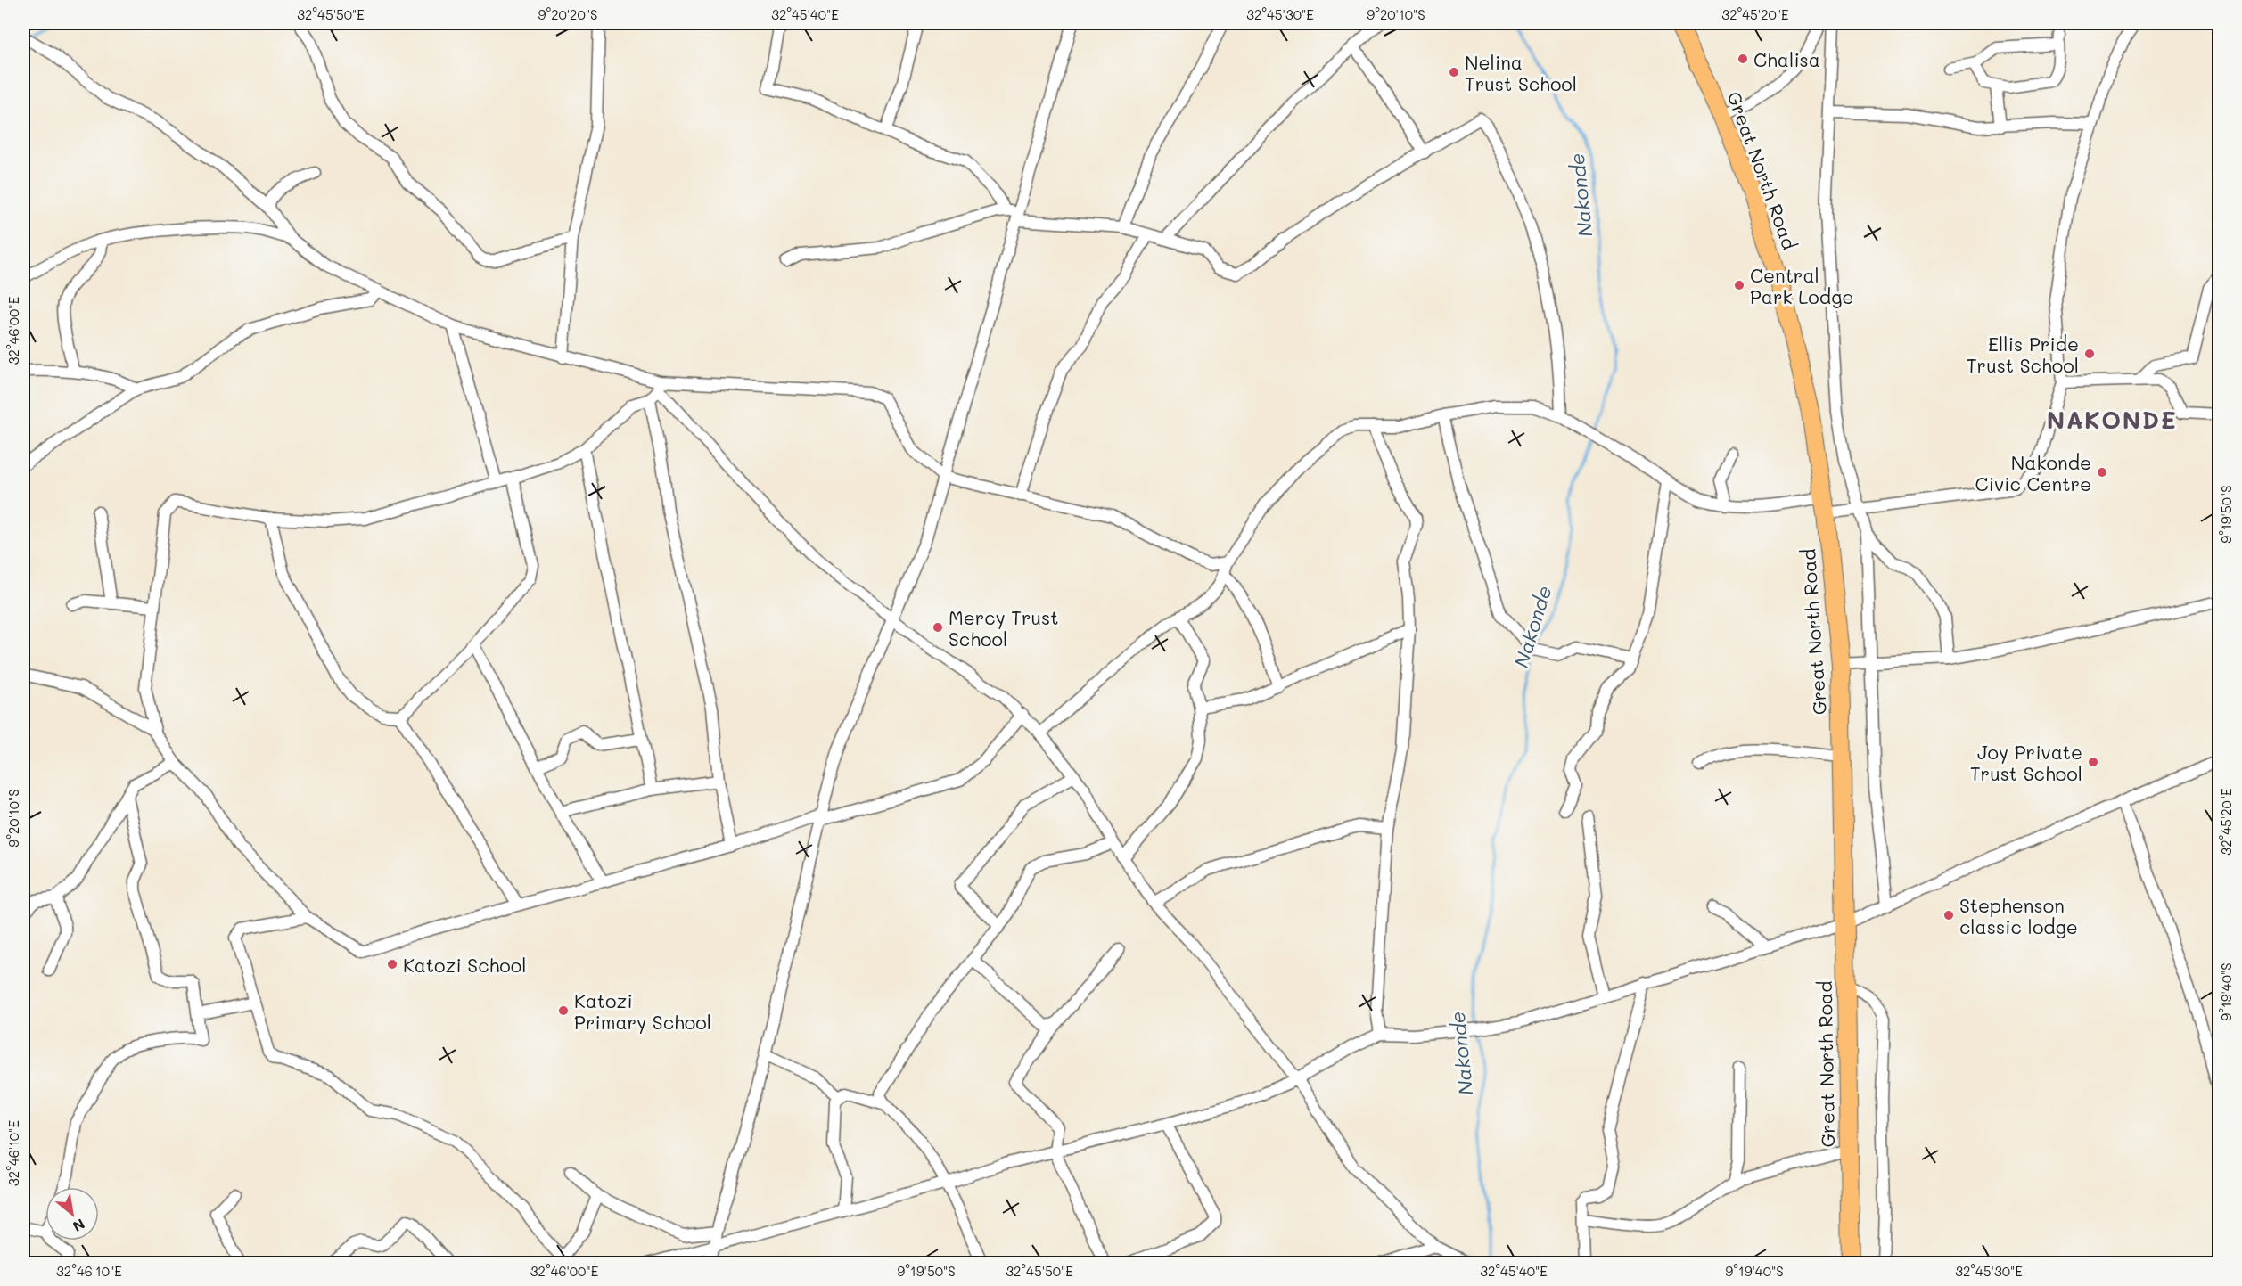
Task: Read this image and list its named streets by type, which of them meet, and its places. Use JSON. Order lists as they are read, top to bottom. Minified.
{"streets":{"highway":["Great North Road"]},"districts":["NAKONDE"],"water":["Nakonde"],"places":["Chalisa","Nelina Trust School","Central Park Lodge","Ellis Pride Trust School","Nakonde Civic Centre","Mercy Trust School","Joy Private Trust School","Stephenson classic lodge","Katozi School","Katozi Primary School"],"north":"bottom right","coordinates":["32°45'50\"E","9°20'20\"S","32°45'40\"E","32°45'30\"E","9°20'10\"S","32°45'20\"E","32°46'00\"E","9°19'50\"S","9°19'40\"S","32°46'10\"E"]}
